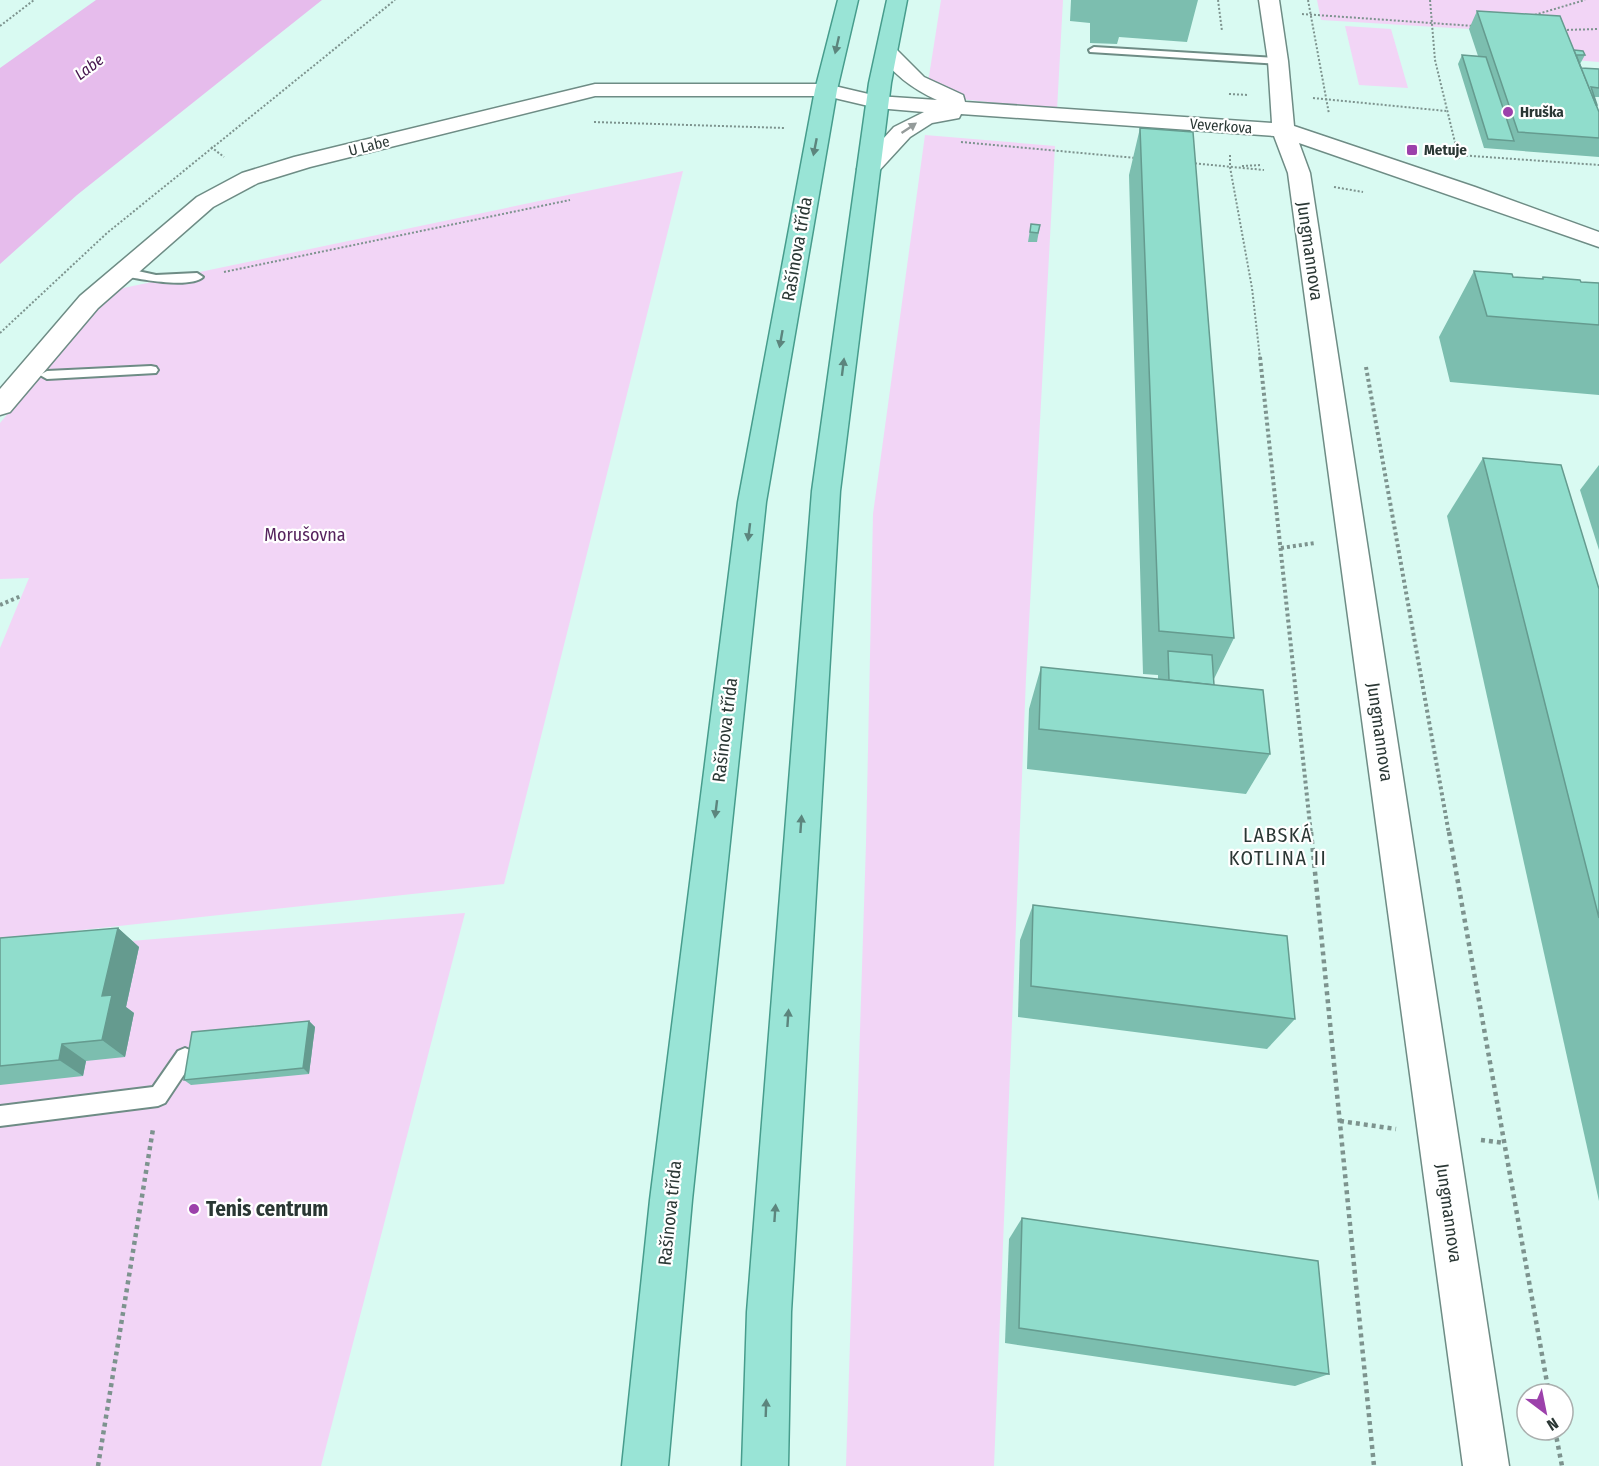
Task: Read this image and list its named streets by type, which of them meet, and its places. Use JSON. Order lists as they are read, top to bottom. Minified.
{"streets":{"main road":["Rašínova třída"],"street":["Veverkova","U Labe","Jungmannova"]},"crossings":[["Veverkova","U Labe"],["Veverkova","Rašínova třída"],["Veverkova","Jungmannova"],["U Labe","Rašínova třída"]],"districts":["LABSKÁ KOTLINA II"],"water":["Labe"],"parks":["Morušovna"],"places":{"other":["Hruška","Tenis centrum"],"transit":["Metuje"]},"north":"bottom right"}
